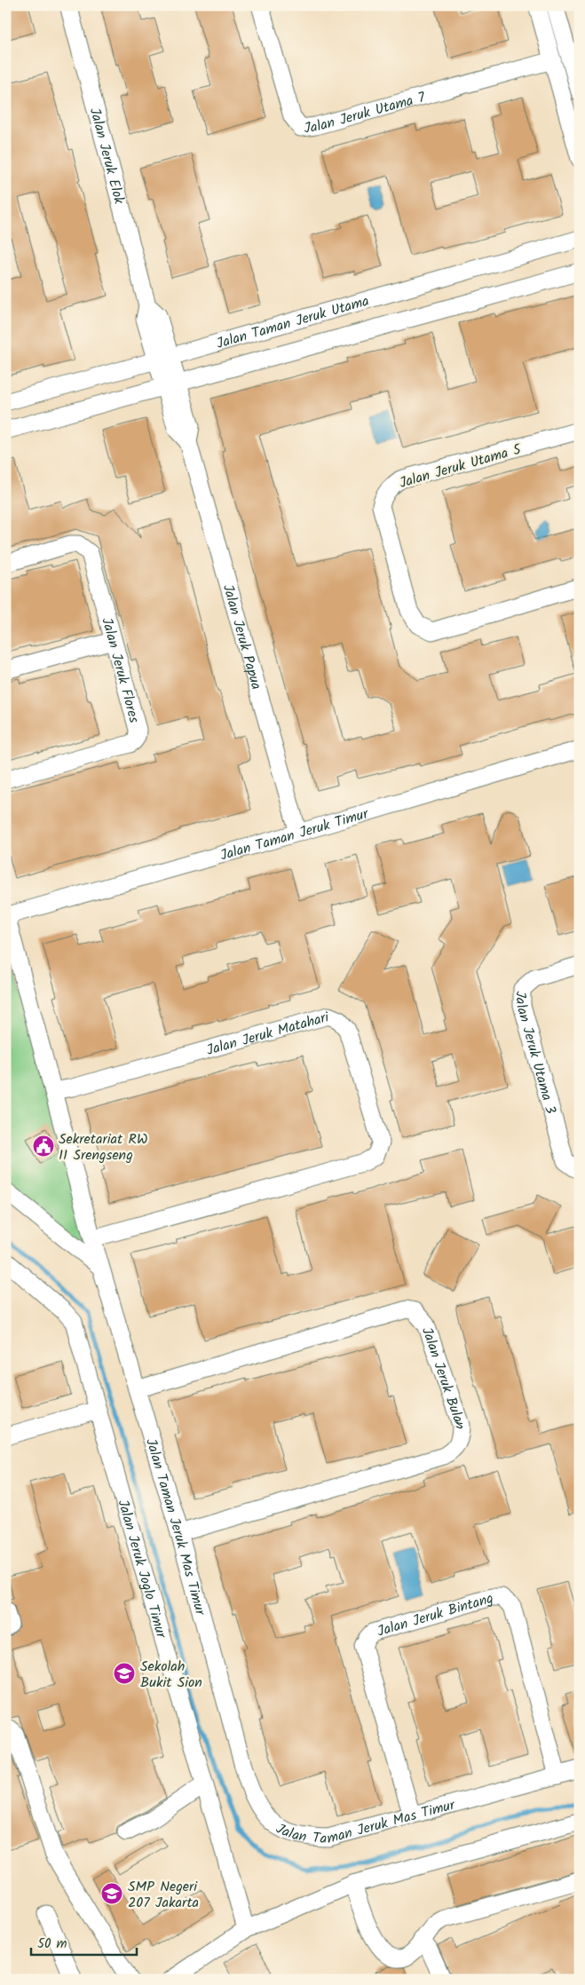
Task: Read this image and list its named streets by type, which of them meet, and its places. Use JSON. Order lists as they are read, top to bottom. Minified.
{"streets":{"street":["Jalan Jeruk Utama 7","Jalan Jeruk Elok","Jalan Taman Jeruk Utama","Jalan Jeruk Utama 5","Jalan Jeruk Papua","Jalan Jeruk Flores","Jalan Taman Jeruk Timur","Jalan Jeruk Matahari","Jalan Jeruk Utama 3","Jalan Jeruk Bulan","Jalan Taman Jeruk Mas Timur","Jalan Jeruk Joglo Timur","Jalan Jeruk Bintang"]},"crossings":[["Jalan Jeruk Elok","Jalan Taman Jeruk Utama"],["Jalan Jeruk Elok","Jalan Jeruk Papua"],["Jalan Taman Jeruk Utama","Jalan Jeruk Papua"],["Jalan Jeruk Papua","Jalan Taman Jeruk Timur"],["Jalan Taman Jeruk Timur","Jalan Taman Jeruk Mas Timur"],["Jalan Jeruk Matahari","Jalan Taman Jeruk Mas Timur"],["Jalan Jeruk Bulan","Jalan Taman Jeruk Mas Timur"],["Jalan Taman Jeruk Mas Timur","Jalan Jeruk Bintang"]],"places":{"public building":["Sekretariat RW 11 Srengseng"],"school or university":["Sekolah Bukit Sion","SMP Negeri 207 Jakarta"]},"scale_bar":"50 m"}
